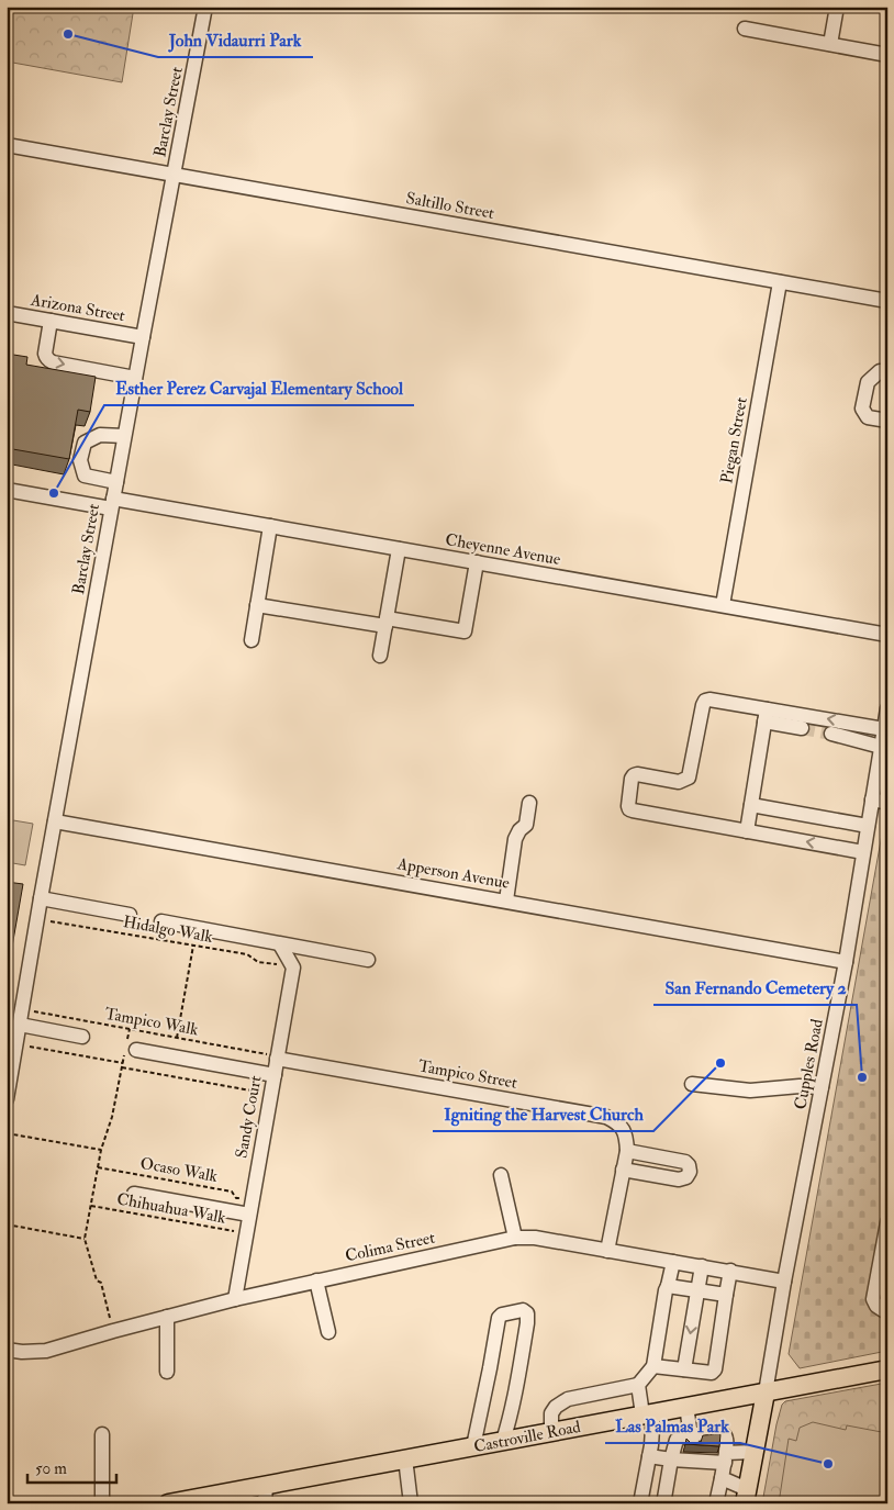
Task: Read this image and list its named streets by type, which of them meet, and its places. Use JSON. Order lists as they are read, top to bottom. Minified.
{"streets":{"main road":["Castroville Road"],"street":["Barclay Street","Saltillo Street","Arizona Street","Piegan Street","Cheyenne Avenue","Apperson Avenue","Cupples Road","Tampico Street","Sandy Court","Colima Street"],"path":["Hidalgo Walk","Tampico Walk","Ocaso Walk","Chihuahua Walk"]},"crossings":[["Barclay Street","Saltillo Street"],["Barclay Street","Arizona Street"],["Barclay Street","Cheyenne Avenue"],["Barclay Street","Apperson Avenue"],["Barclay Street","Hidalgo Walk"],["Barclay Street","Tampico Walk"],["Saltillo Street","Piegan Street"],["Piegan Street","Cheyenne Avenue"],["Apperson Avenue","Cupples Road"],["Hidalgo Walk","Sandy Court"],["Tampico Walk","Tampico Street"],["Tampico Walk","Sandy Court"],["Cupples Road","Colima Street"],["Cupples Road","Castroville Road"],["Tampico Street","Sandy Court"],["Tampico Street","Colima Street"],["Sandy Court","Ocaso Walk"],["Sandy Court","Chihuahua Walk"],["Sandy Court","Colima Street"]],"places":["John Vidaurri Park","Esther Perez Carvajal Elementary School","Igniting the Harvest Church","San Fernando Cemetery 2","Las Palmas Park"],"scale_bar":"50 m"}
